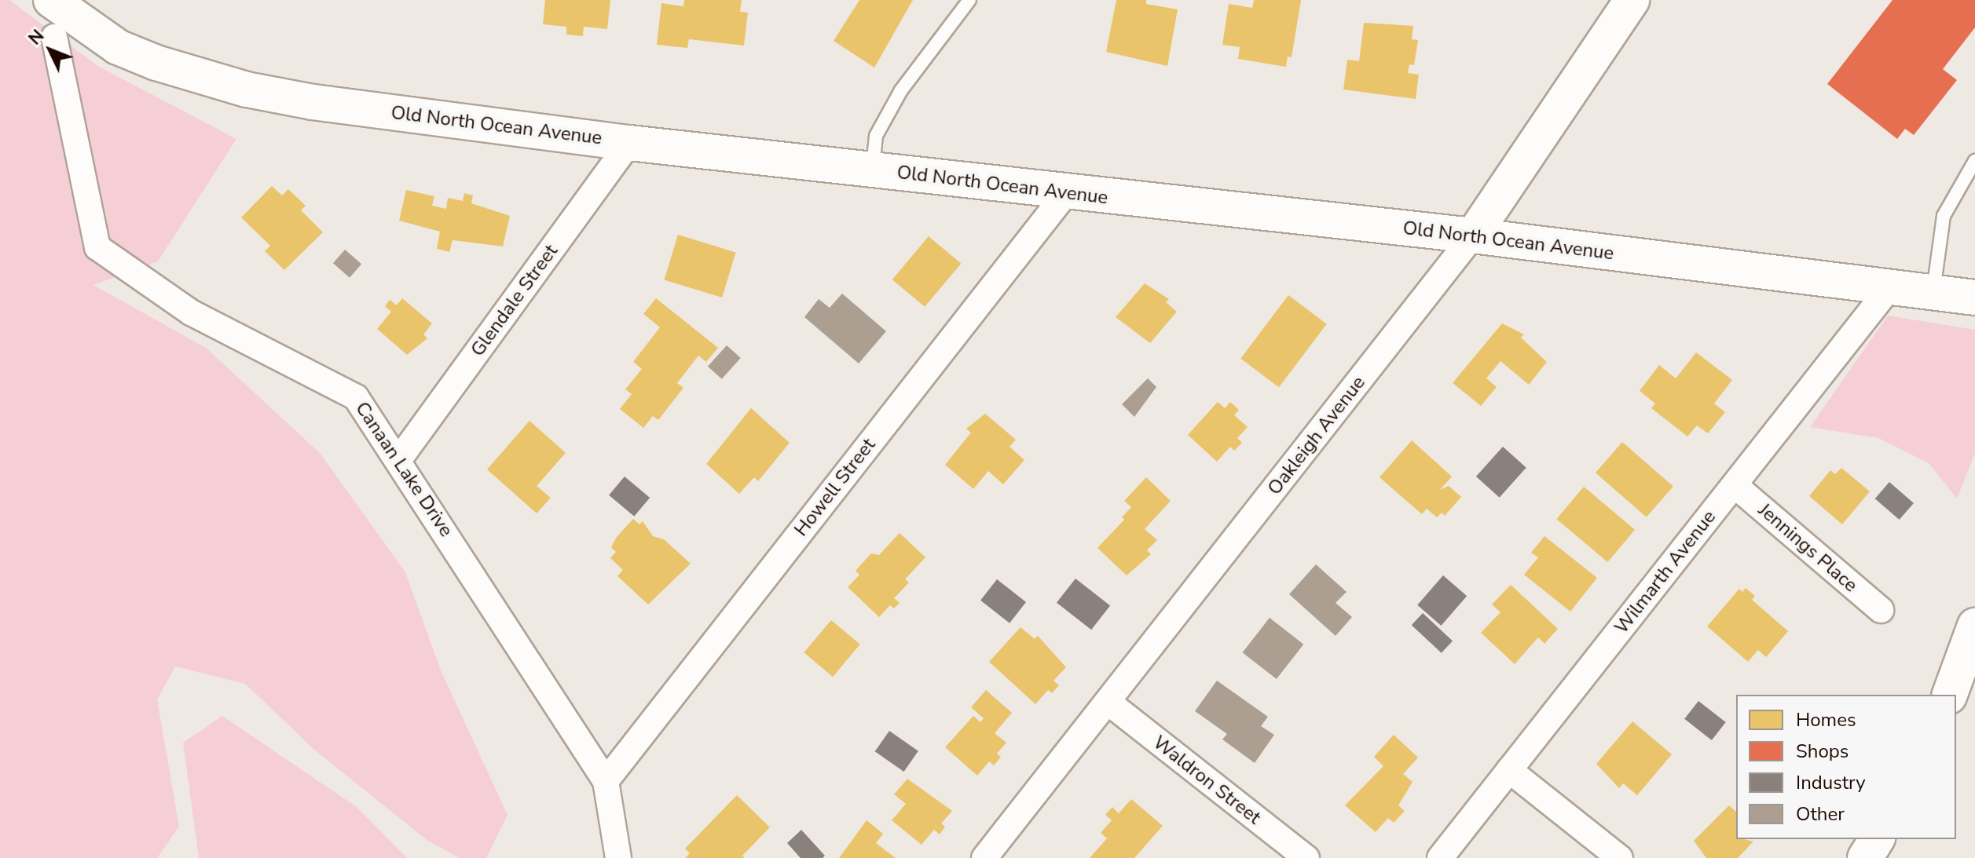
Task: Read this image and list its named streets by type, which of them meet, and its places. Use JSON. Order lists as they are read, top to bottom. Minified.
{"streets":{"street":["Old North Ocean Avenue","Glendale Street","Oakleigh Avenue","Canaan Lake Drive","Howell Street","Jennings Place","Wilmarth Avenue","Waldron Street"]},"crossings":[["Old North Ocean Avenue","Glendale Street"],["Old North Ocean Avenue","Oakleigh Avenue"],["Old North Ocean Avenue","Howell Street"],["Old North Ocean Avenue","Wilmarth Avenue"],["Glendale Street","Canaan Lake Drive"],["Oakleigh Avenue","Waldron Street"],["Canaan Lake Drive","Howell Street"],["Jennings Place","Wilmarth Avenue"]],"legend":["Homes","Shops","Industry","Other"],"north":"top left"}
